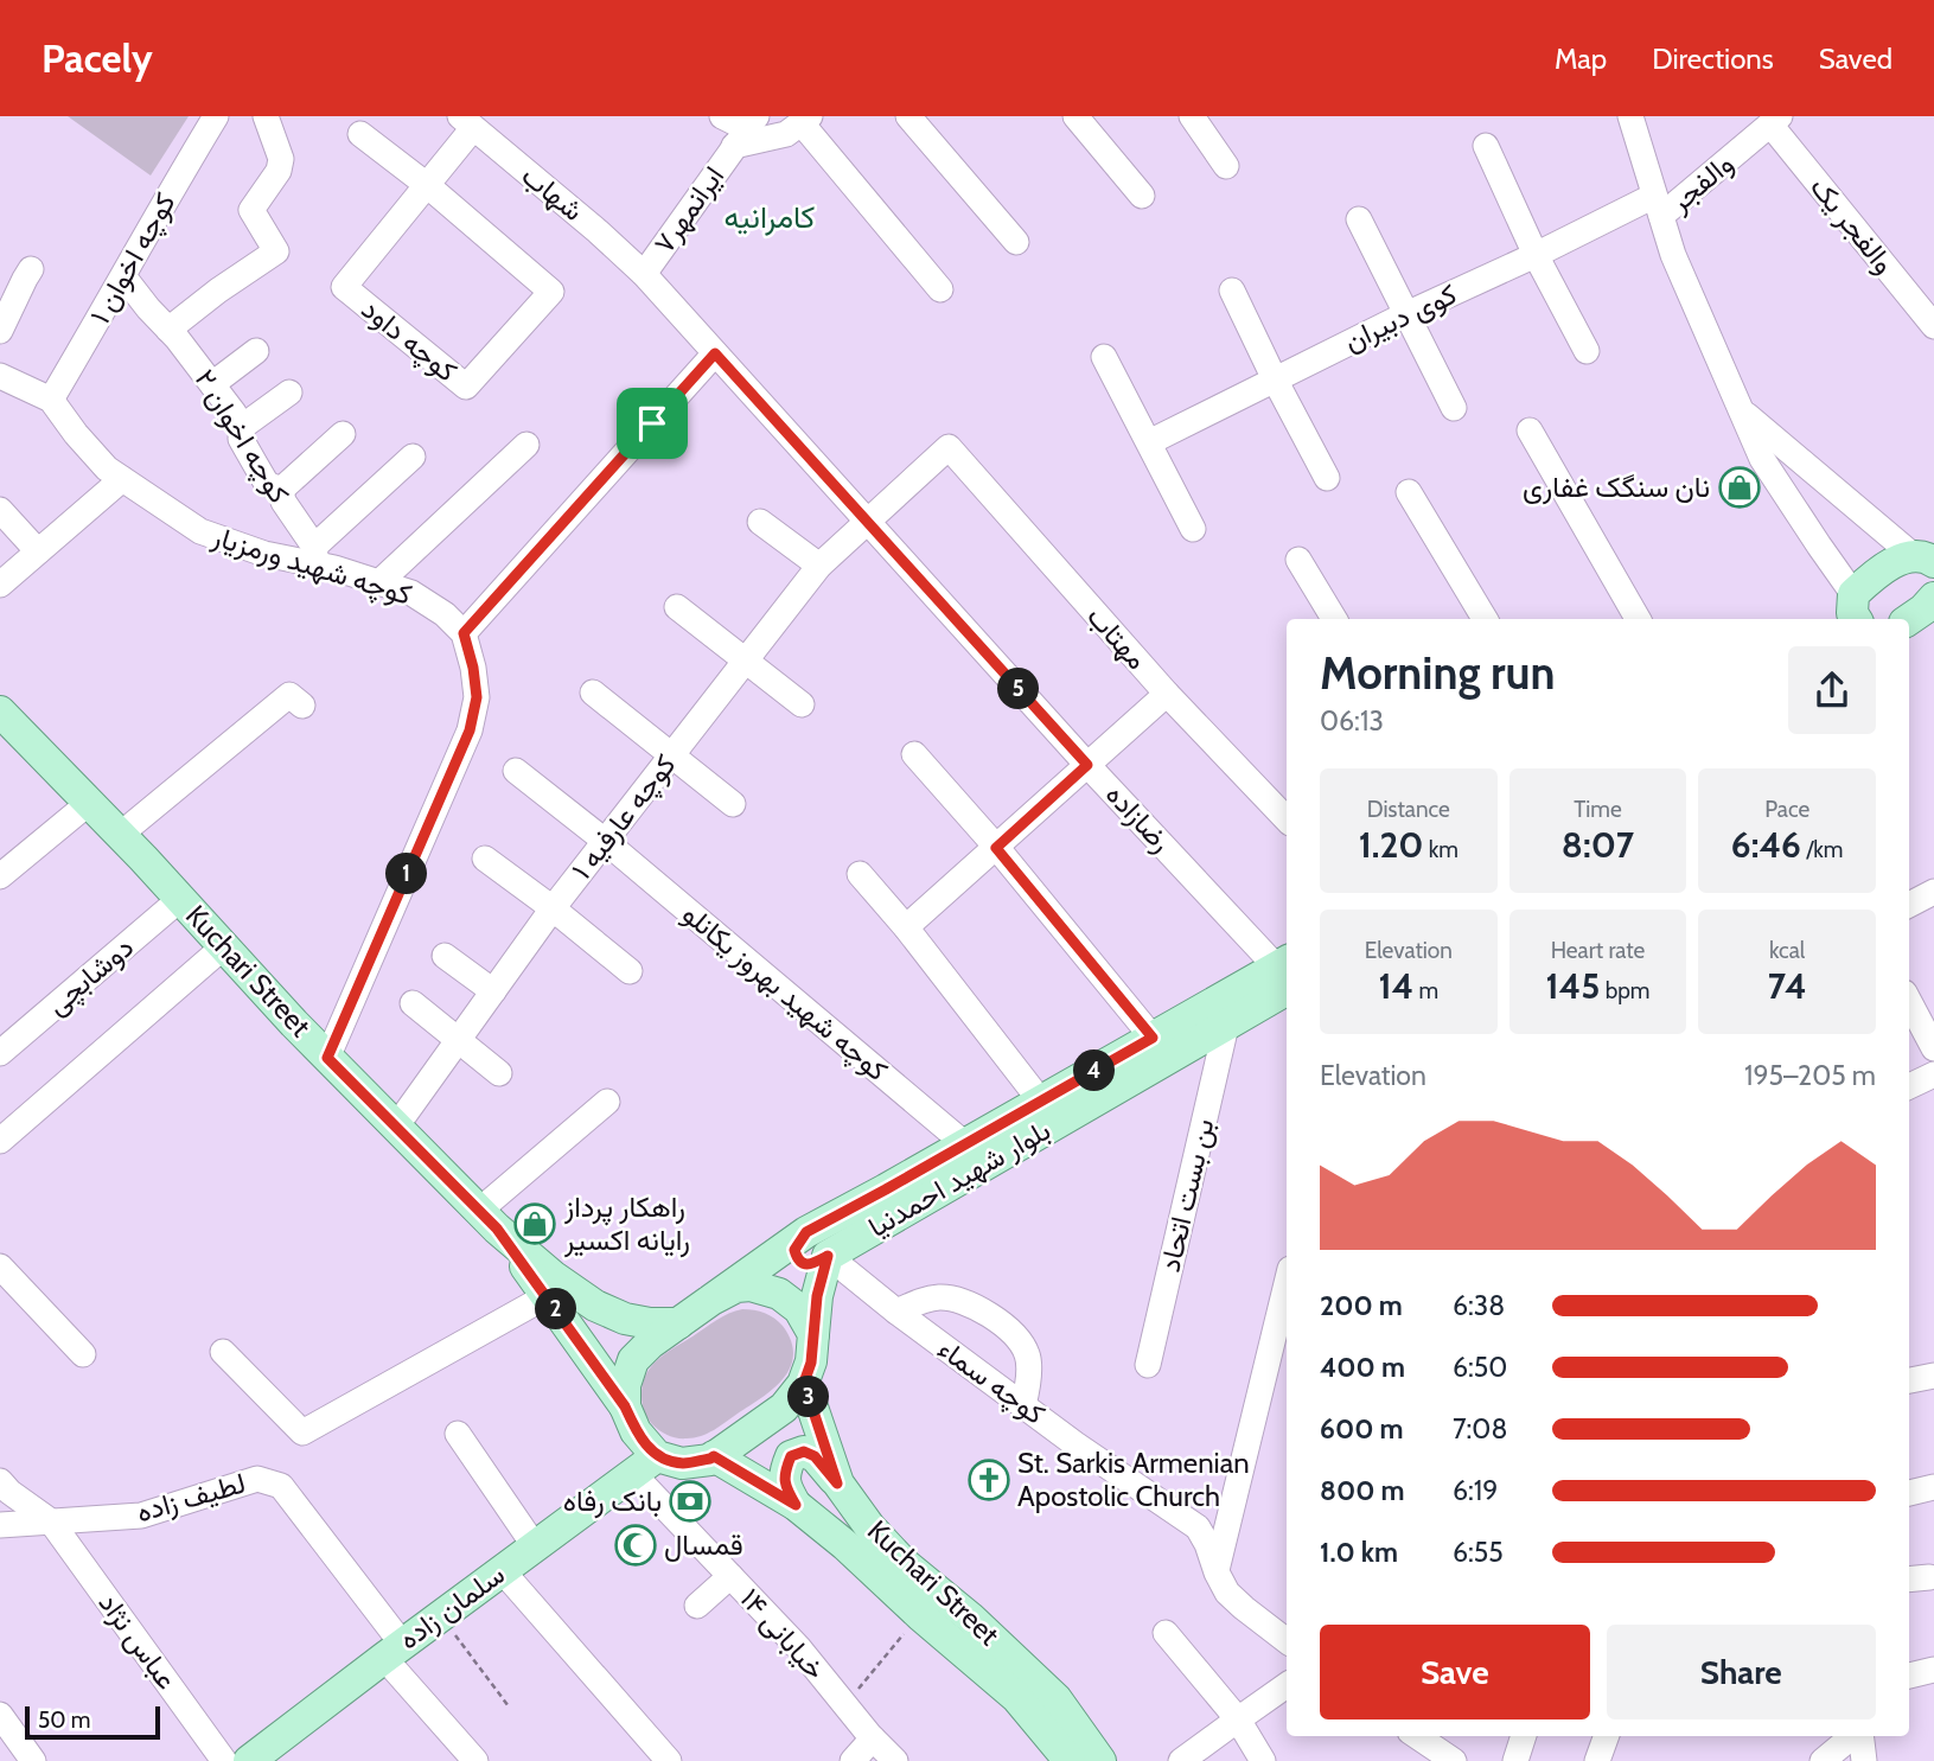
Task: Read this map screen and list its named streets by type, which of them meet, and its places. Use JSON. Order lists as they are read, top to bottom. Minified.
{"streets":{"main road":["Kuchari Street","بلوار شهید احمدنیا","سلمان زاده"],"street":["والفجر","شهاب","ایرانمهر۷","والفجر یک","کوچه اخوان ۱","کوی دبیران","کوچه داود","کوچه اخوان ۲","کوچه شهید ورمزیار","مهتاب","کوچه عارفیه ۱","رضازاده","دوشابچی","کوچه شهید بهروز یکانلو","بن بست اتحاد","کوچه سماء","لطیف زاده","خیابانی ۱۴","عباس نژاد"]},"crossings":[["والفجر","والفجر یک"],["والفجر","کوی دبیران"],["شهاب","ایرانمهر۷"],["شهاب","کوچه داود"],["شهاب","رضازاده"],["کوچه اخوان ۱","کوچه اخوان ۲"],["کوچه اخوان ۱","کوچه شهید ورمزیار"],["کوچه اخوان ۲","کوچه شهید ورمزیار"],["مهتاب","کوچه عارفیه ۱"],["کوچه عارفیه ۱","رضازاده"],["کوچه عارفیه ۱","Kuchari Street"],["کوچه عارفیه ۱","کوچه شهید بهروز یکانلو"],["رضازاده","بلوار شهید احمدنیا"],["Kuchari Street","دوشابچی"],["Kuchari Street","بلوار شهید احمدنیا"],["Kuchari Street","سلمان زاده"],["Kuchari Street","خیابانی ۱۴"],["کوچه شهید بهروز یکانلو","بلوار شهید احمدنیا"],["بلوار شهید احمدنیا","بن بست اتحاد"],["بلوار شهید احمدنیا","کوچه سماء"],["بلوار شهید احمدنیا","سلمان زاده"],["بلوار شهید احمدنیا","خیابانی ۱۴"],["لطیف زاده","سلمان زاده"],["لطیف زاده","عباس نژاد"],["سلمان زاده","خیابانی ۱۴"]],"districts":["کامرانیه"],"places":{"shop":["نان سنگک غفاری","راهکار پرداز رایانه اکسیر"],"church":["St. Sarkis Armenian Apostolic Church"],"bank":["بانک رفاه"],"mosque":["قمسال"]},"scale_bar":"50 m","page":{"header":"Pacely","nav":["Map","Directions","Saved"],"heading":["Morning run","06:13"],"pins":["5","1","4","2","3"],"stats":[["Distance","1.20 km"],["Time","8:07"],["Pace","6:46 /km"],["Elevation","14 m"],["Heart rate","145 bpm"],["kcal","74"]],"chart":["Elevation","195–205 m"],"list":[{"name":"200 m","note":"6:38"},{"name":"400 m","note":"6:50"},{"name":"600 m","note":"7:08"},{"name":"800 m","note":"6:19"},{"name":"1.0 km","note":"6:55"}],"buttons":["Save","Share"],"scale":"50 m"}}
